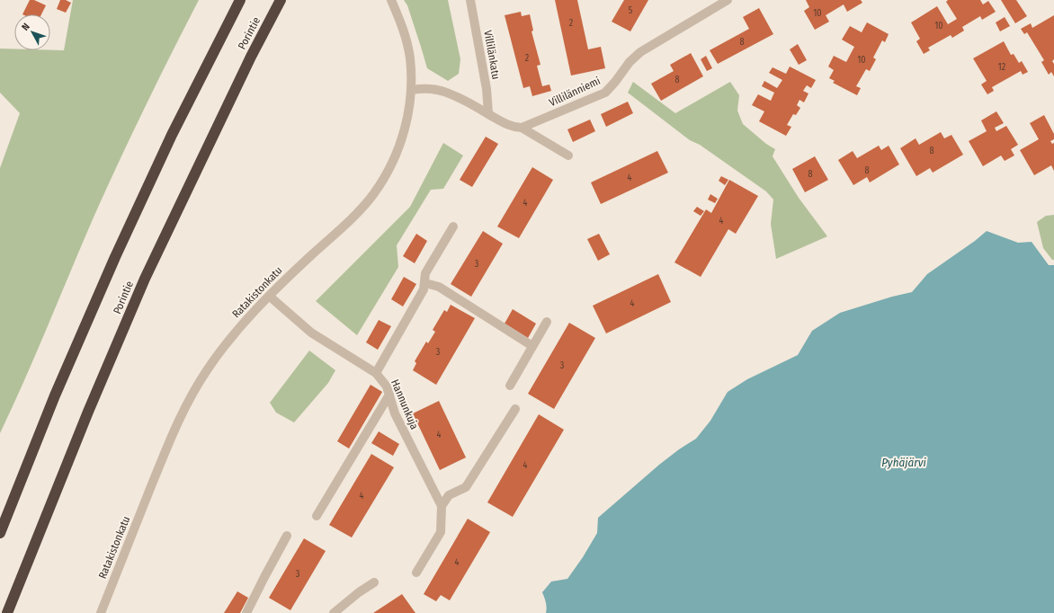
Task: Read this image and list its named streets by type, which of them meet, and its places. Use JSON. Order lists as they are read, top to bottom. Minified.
{"streets":{"highway":["Porintie"],"street":["Villilänkatu","Villilänniemi","Ratakistonkatu","Hannunkuja"]},"crossings":[["Ratakistonkatu","Hannunkuja"]],"water":["Pyhäjärvi"],"house_numbers":["5","10","2","10","8","2","10","12","8","8","8","8","4","4","4","3","4","3","3","4","4","4","4","3"],"north":"top left"}
